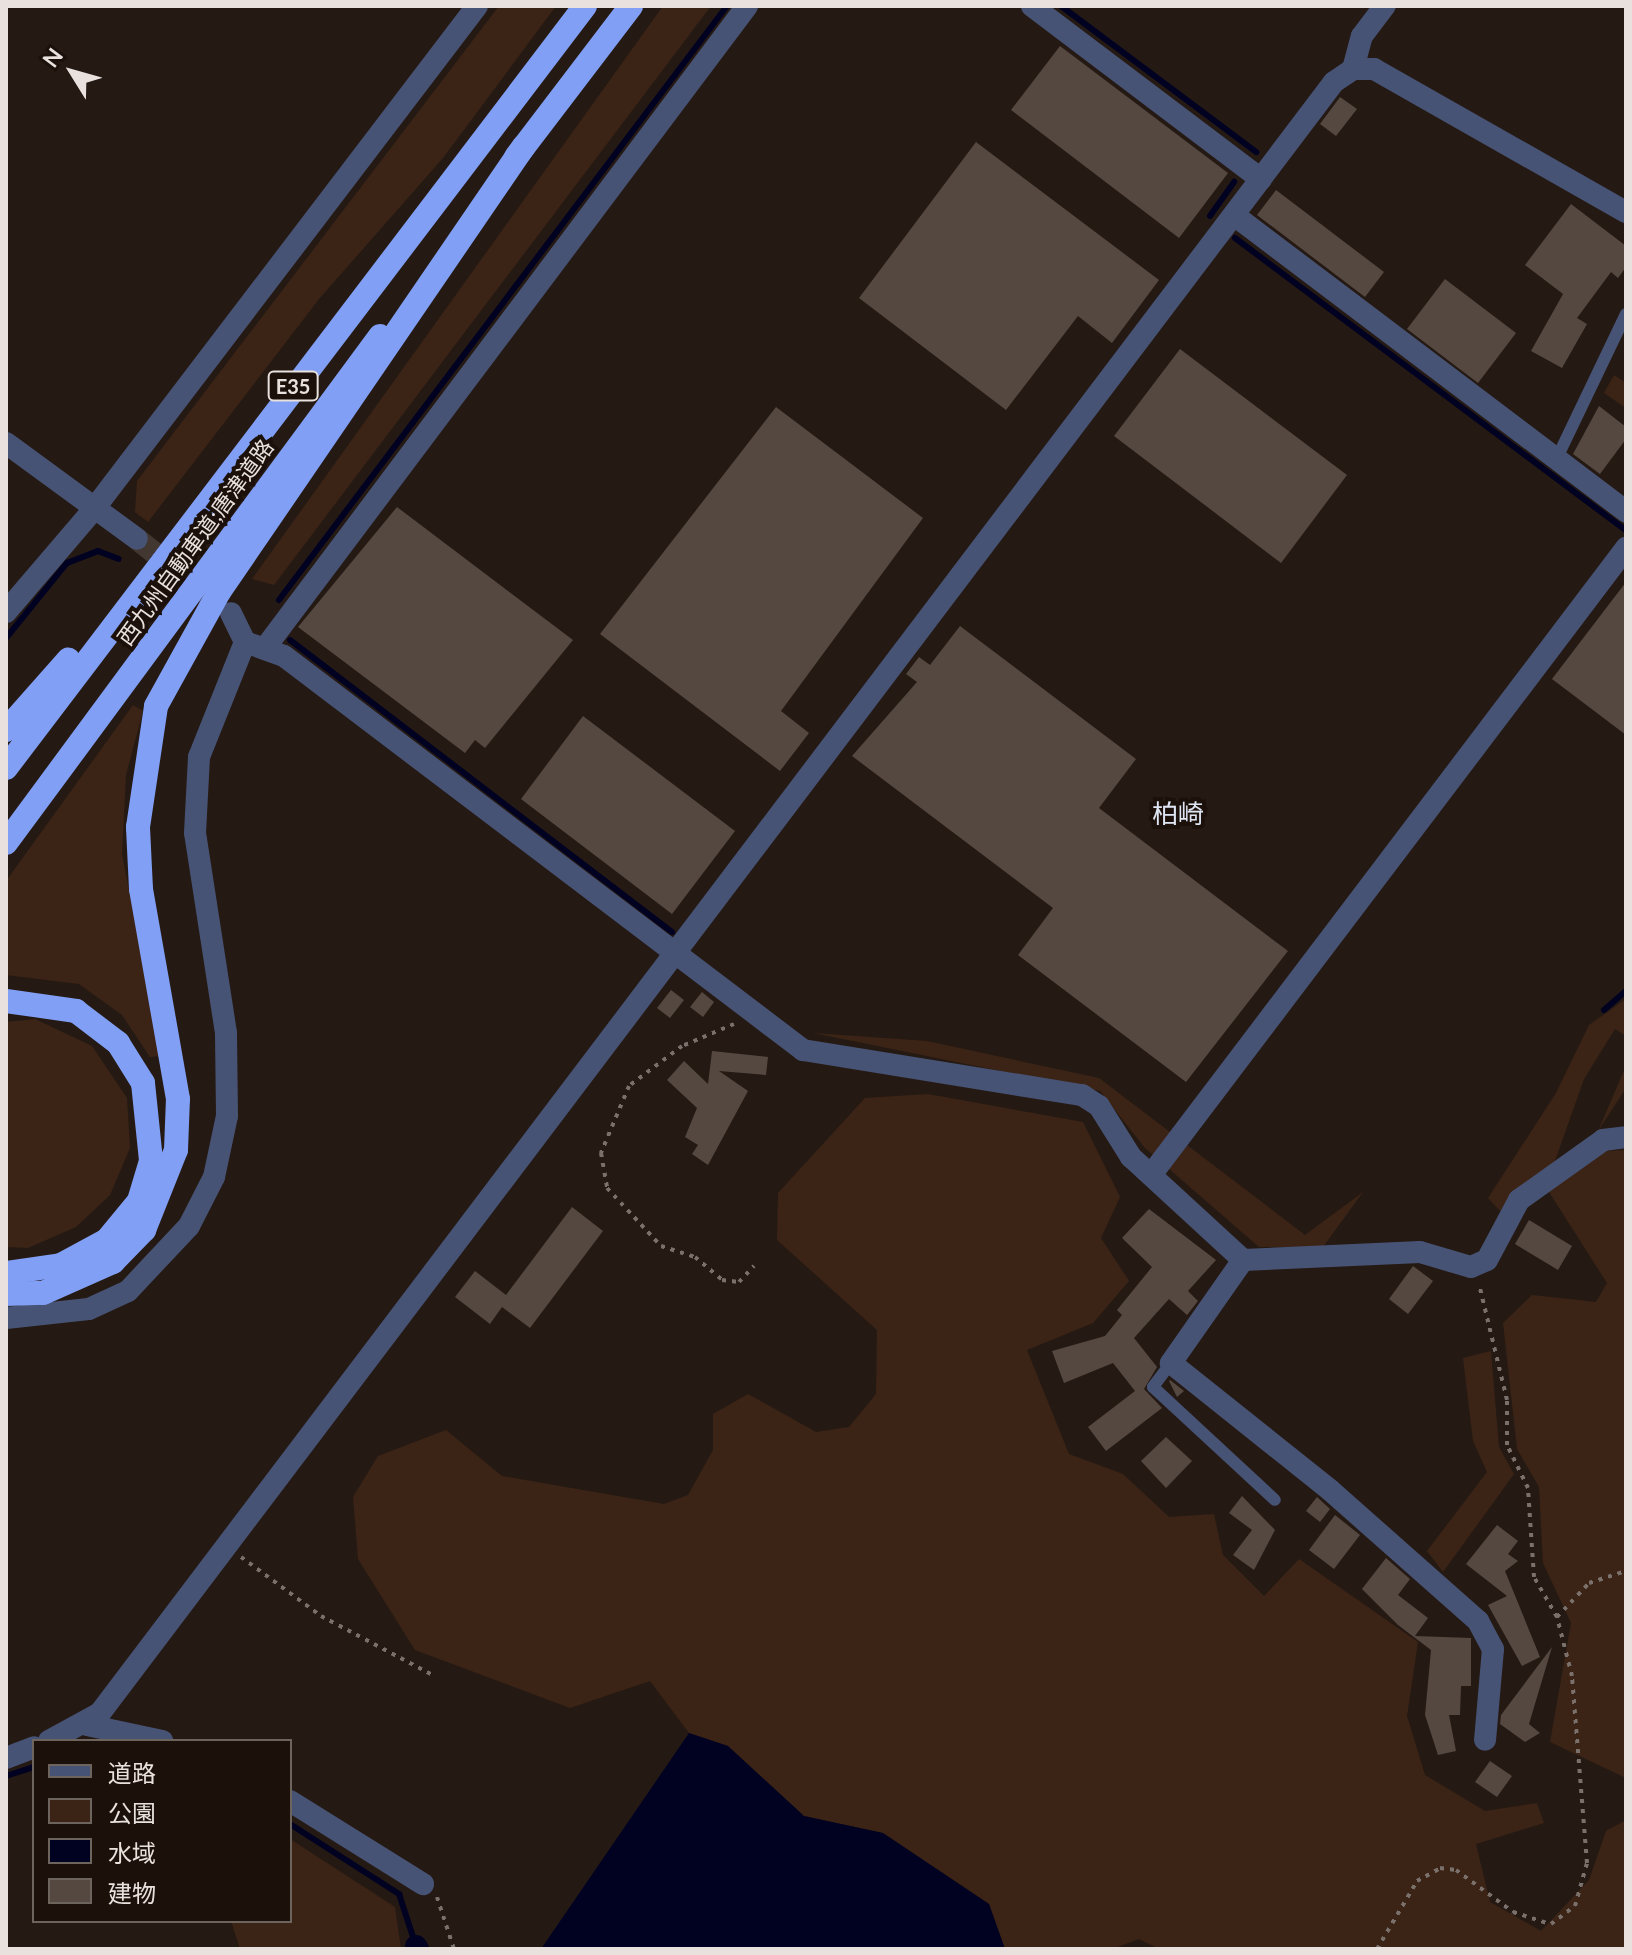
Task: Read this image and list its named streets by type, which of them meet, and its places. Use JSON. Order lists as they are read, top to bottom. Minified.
{"streets":{"highway":["E35","西九州自動車道;唐津道路"]},"districts":["柏崎"],"legend":["道路","公園","水域","建物"],"north":"top left"}
